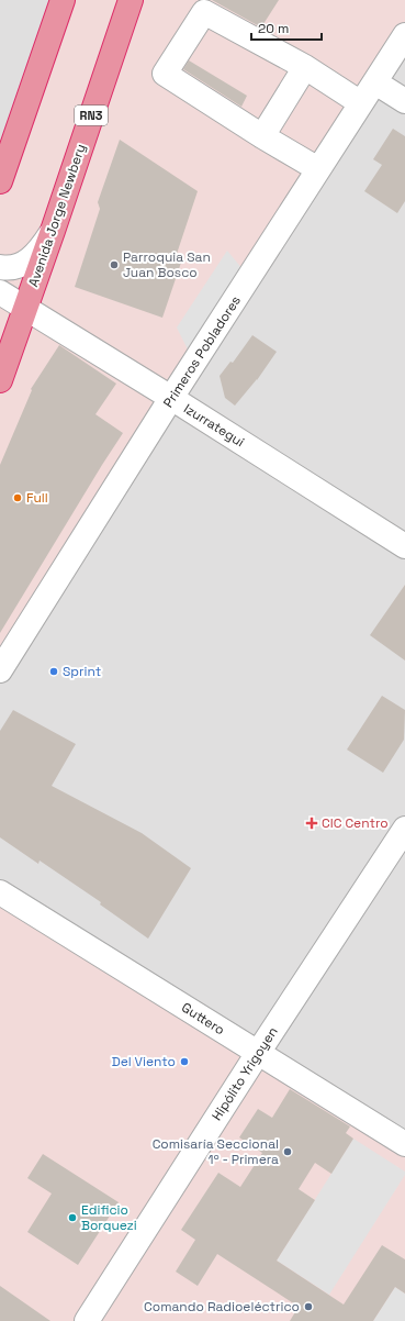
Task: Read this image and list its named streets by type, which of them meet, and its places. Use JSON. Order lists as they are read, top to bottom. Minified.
{"streets":{"highway":["RN3","Avenida Jorge Newbery"],"street":["Primeros Pobladores","Izurrategui","Guttero","Hipólito Yrigoyen"]},"crossings":[["Avenida Jorge Newbery","Izurrategui"],["Primeros Pobladores","Izurrategui"],["Guttero","Hipólito Yrigoyen"]],"places":{"other":["Parroquia San Juan Bosco","Full","Sprint","Del Viento","Comisaría Seccional 1º - Primera","Edificio Borquezi","Comando Radioeléctrico"],"health":["CIC Centro"]},"scale_bar":"20 m"}
